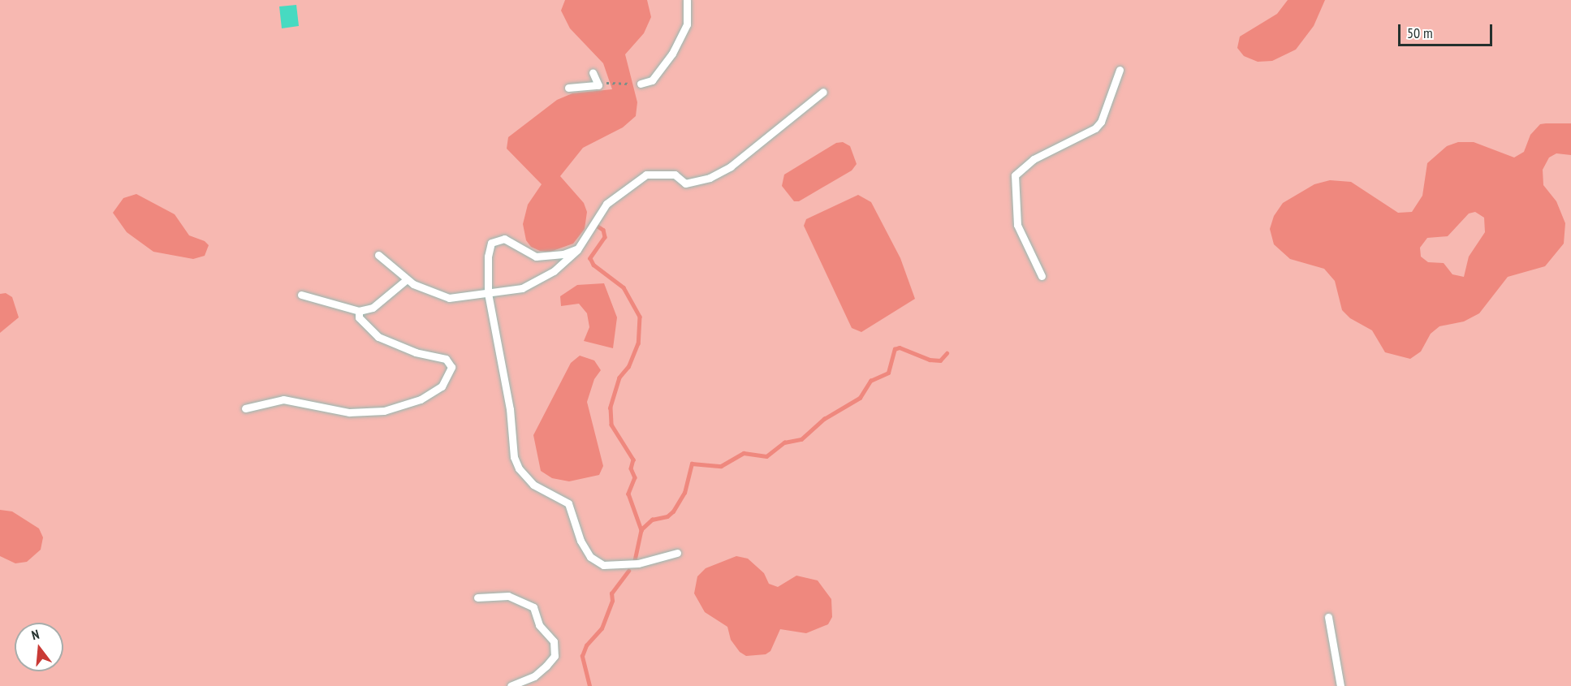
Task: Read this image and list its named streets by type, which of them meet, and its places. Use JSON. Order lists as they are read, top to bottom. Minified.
{"scale_bar":"50 m","north":"top"}
